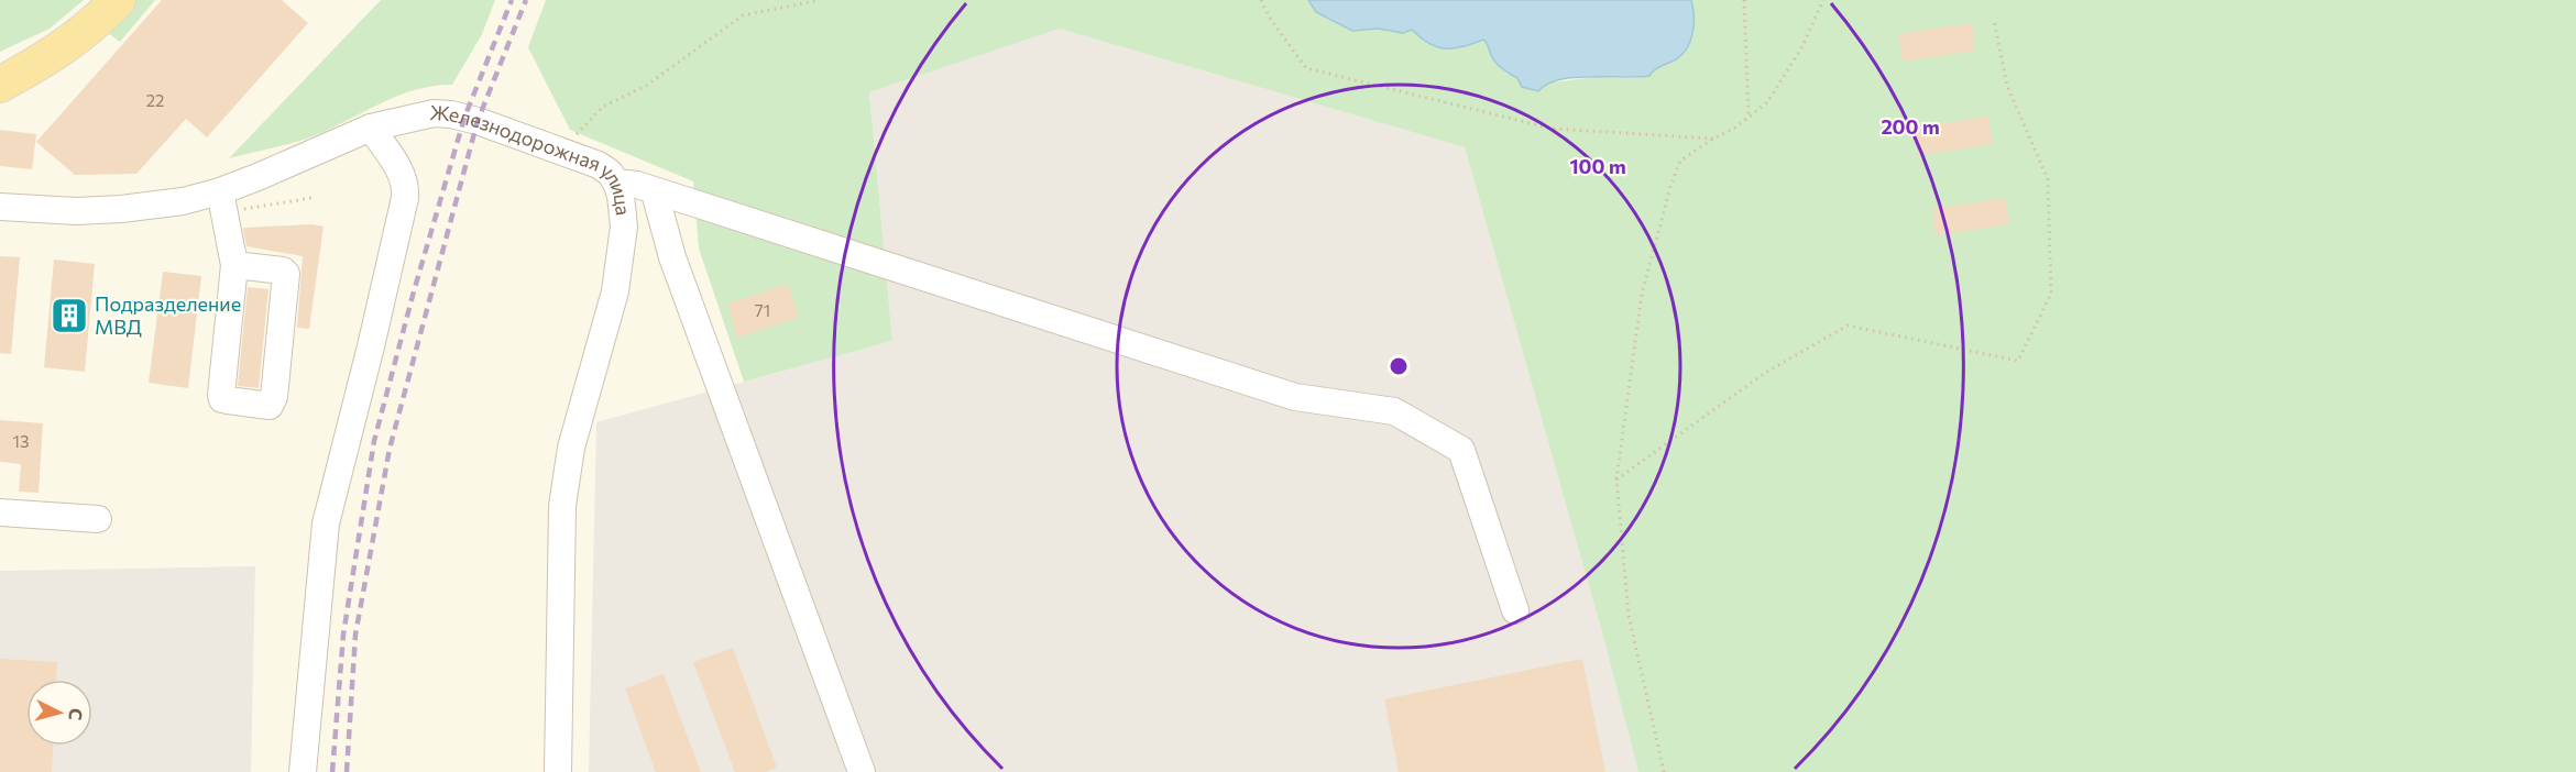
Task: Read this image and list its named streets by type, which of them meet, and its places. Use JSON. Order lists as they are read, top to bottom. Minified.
{"streets":{"street":["Железнодорожная улица"]},"places":{"building":["Подразделение МВД"]},"house_numbers":["22","71","13"],"north":"right","rings":["200 m","100 m"]}
